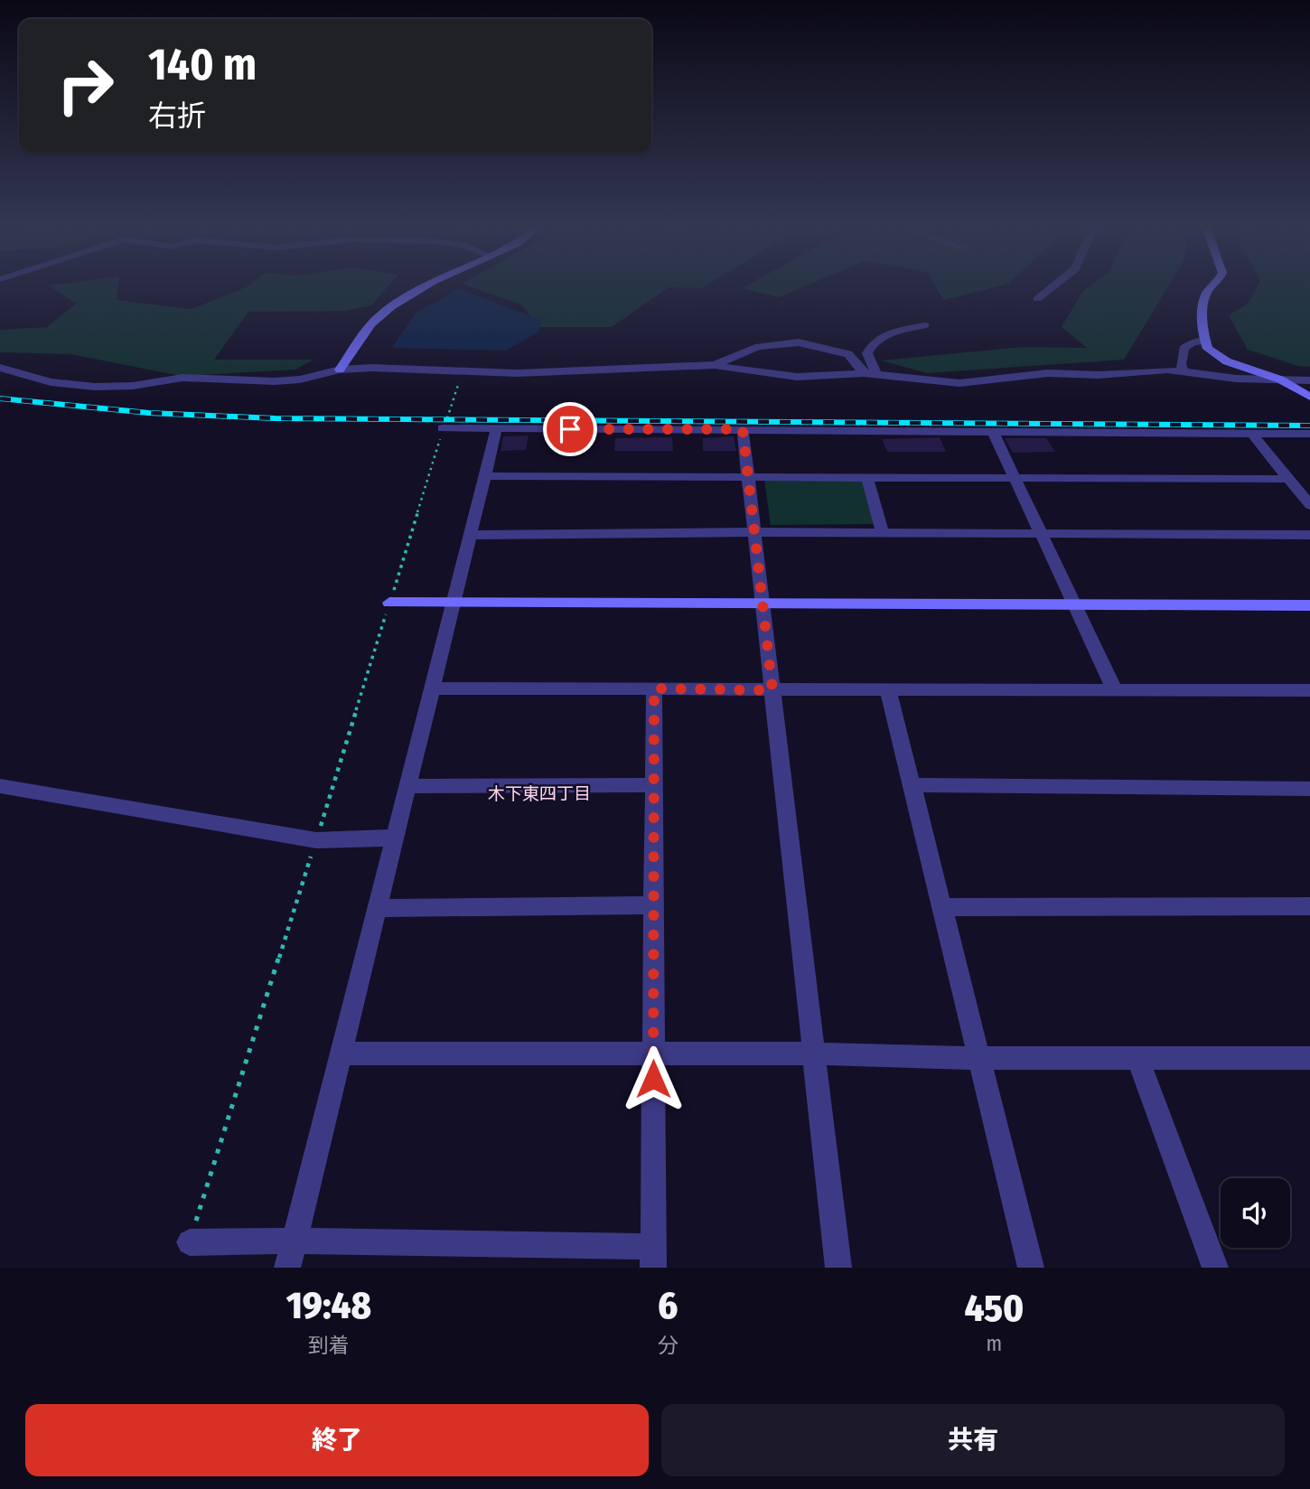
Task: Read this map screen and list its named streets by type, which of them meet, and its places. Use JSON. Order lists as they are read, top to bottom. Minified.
{"districts":["木下東四丁目"],"page":{"turn":["140 m","右折"],"eta":["19:48","到着","6","分","450","m"],"buttons":["終了","共有"]}}
